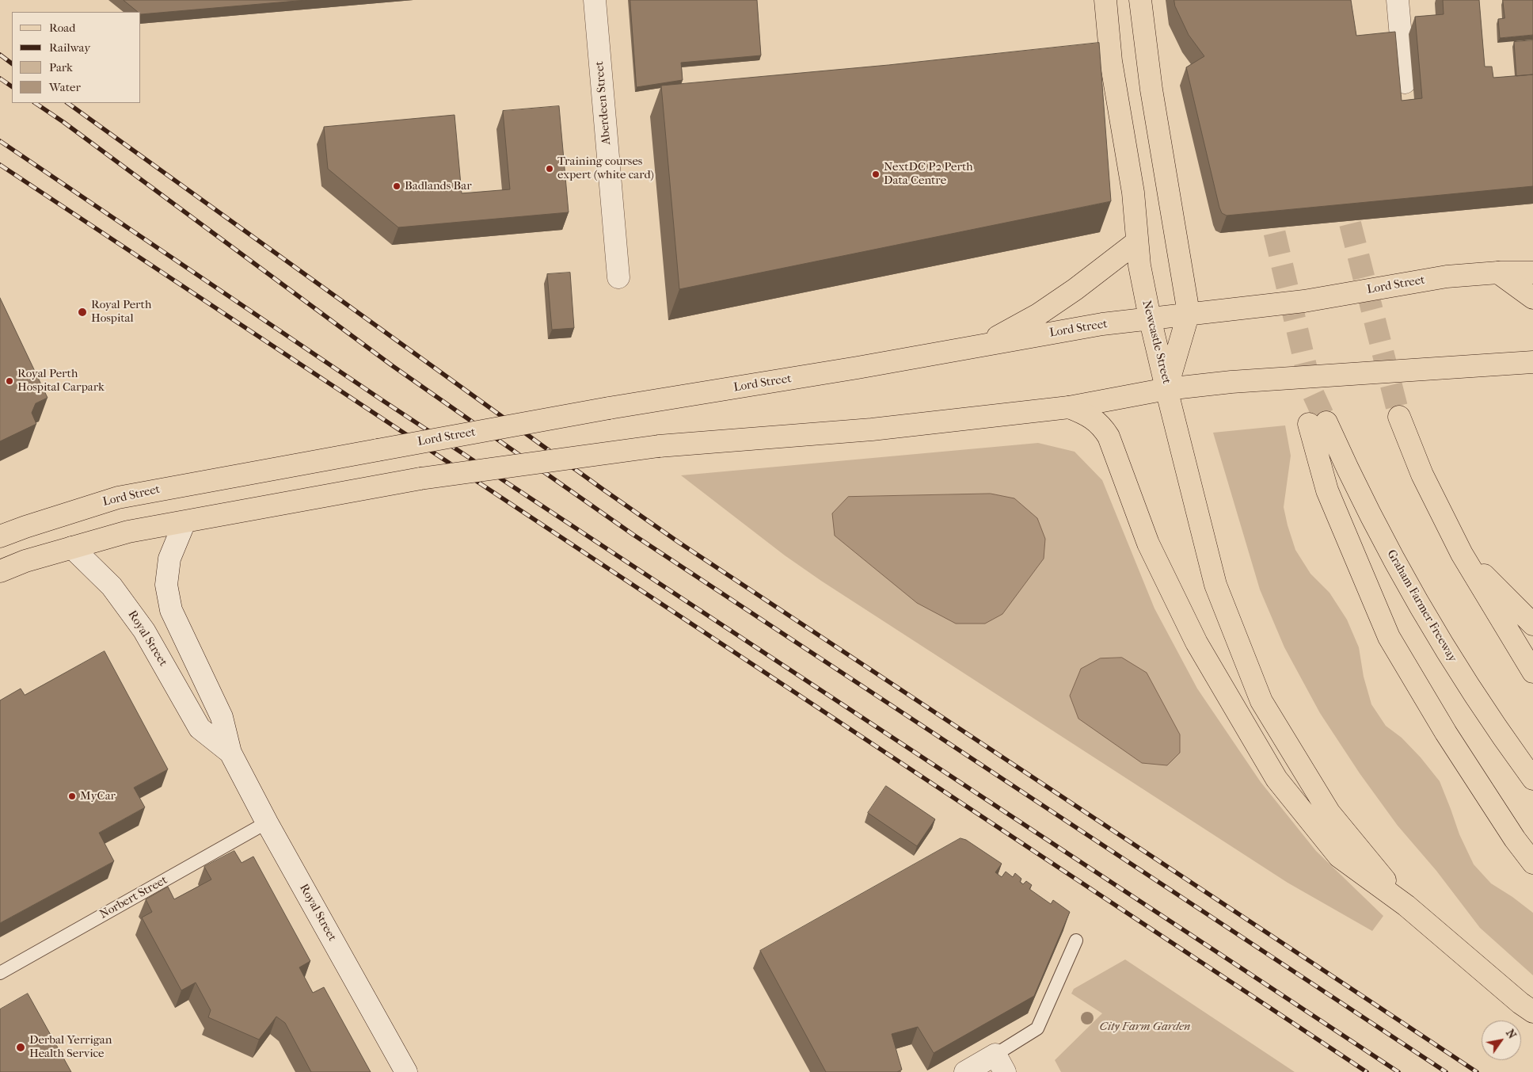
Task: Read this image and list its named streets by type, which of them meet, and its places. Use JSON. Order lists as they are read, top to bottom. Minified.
{"streets":{"main road":["Lord Street","Newcastle Street","Graham Farmer Freeway"],"street":["Aberdeen Street","Royal Street"],"lane":["Norbert Street"]},"crossings":[["Lord Street","Newcastle Street"],["Royal Street","Norbert Street"]],"parks":["City Farm Garden"],"places":["Training courses expert (white card)","NextDC P2 Perth Data Centre","Badlands Bar","Royal Perth Hospital","Royal Perth Hospital Carpark","MyCar","Derbal Yerrigan Health Service"],"legend":["Road","Railway","Park","Water"],"north":"top right"}
